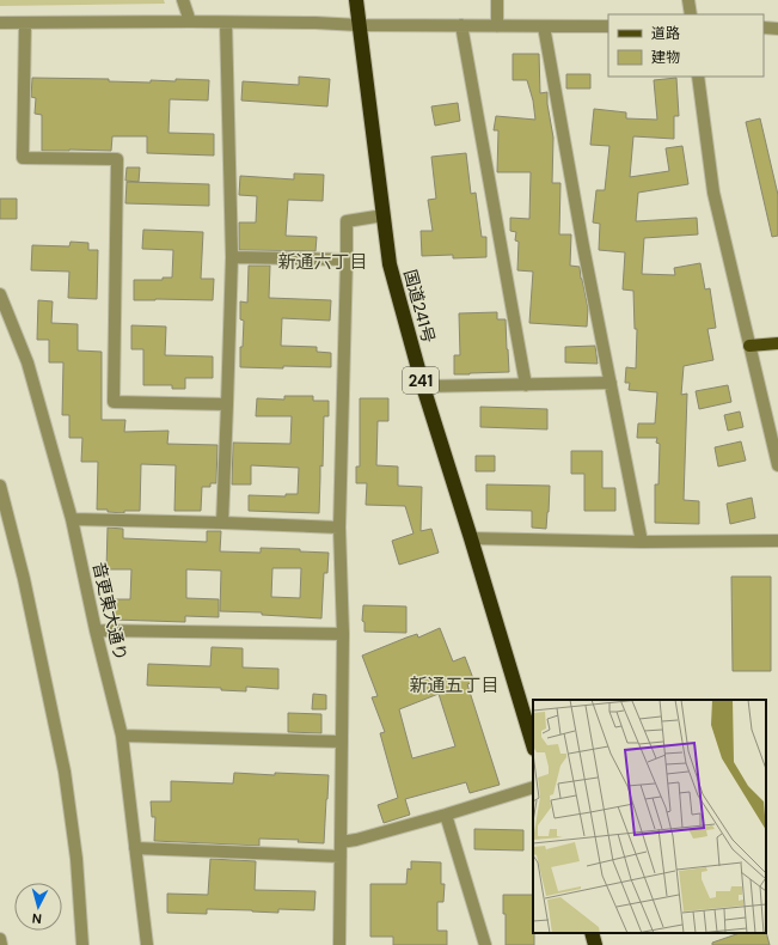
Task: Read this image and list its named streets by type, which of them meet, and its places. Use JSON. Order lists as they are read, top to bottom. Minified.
{"streets":{"highway":["国道241号","241"],"street":["音更東大通り"]},"districts":["新通六丁目","新通五丁目"],"legend":["道路","建物"],"north":"bottom"}
